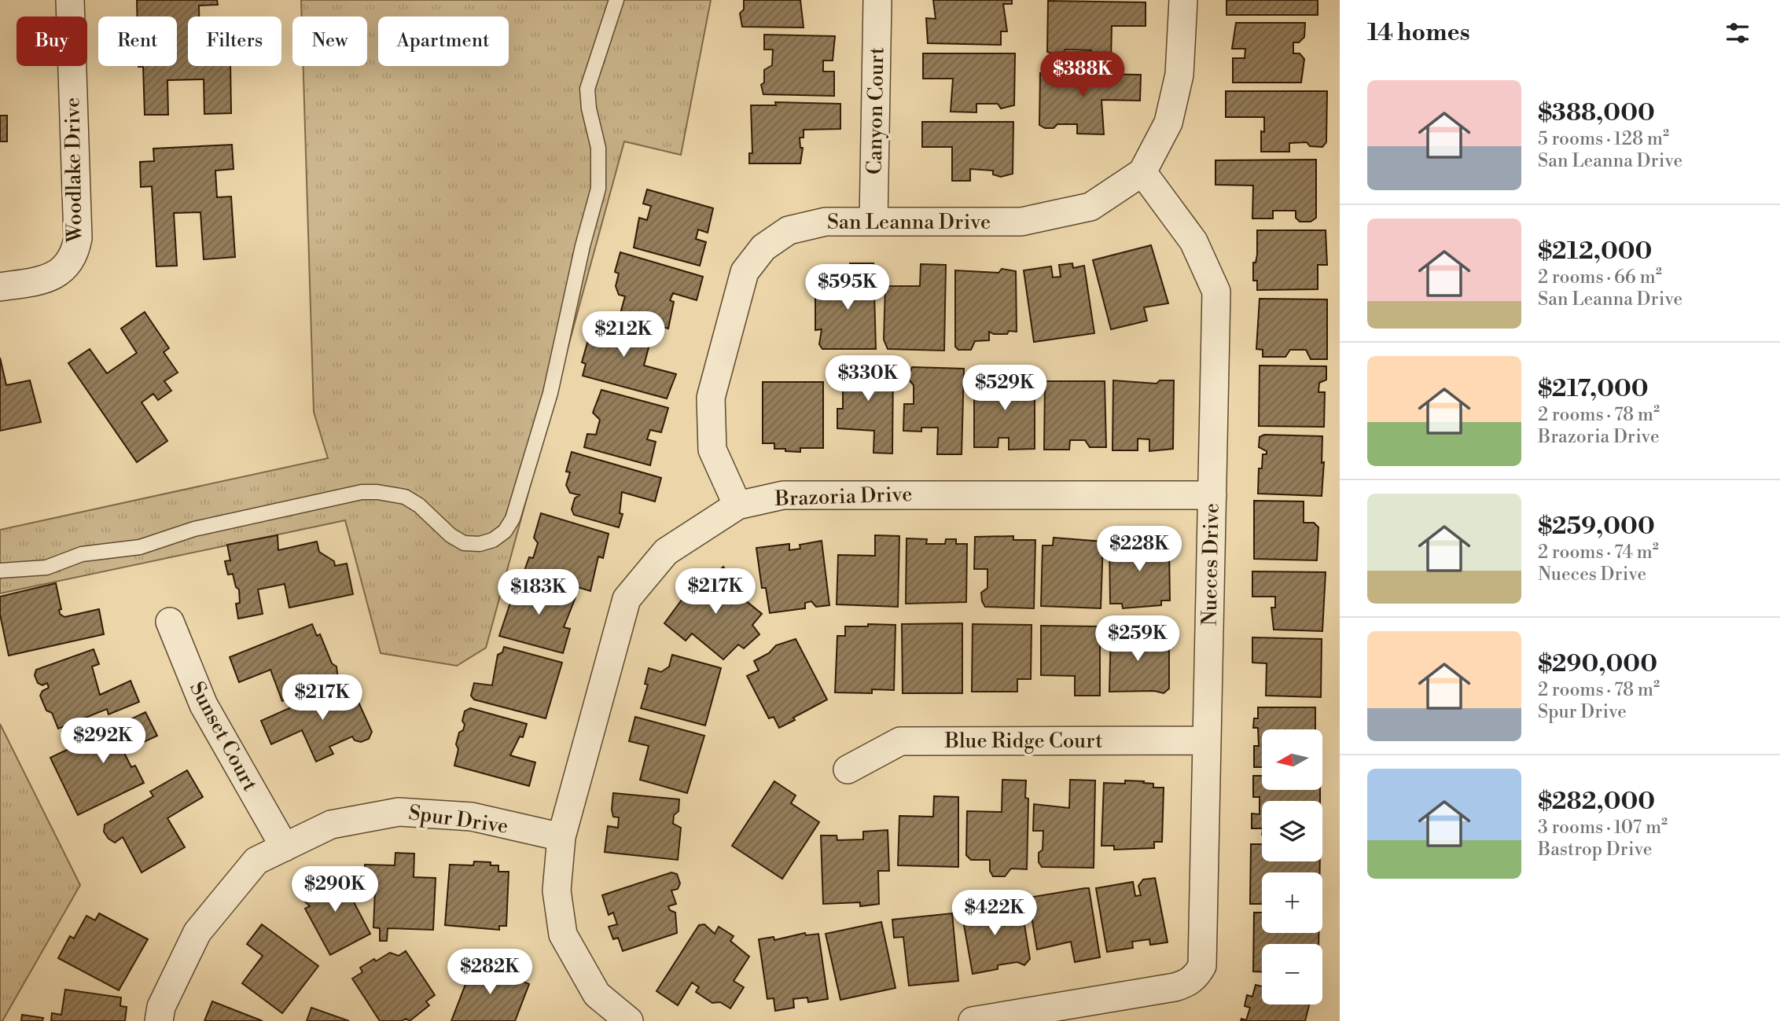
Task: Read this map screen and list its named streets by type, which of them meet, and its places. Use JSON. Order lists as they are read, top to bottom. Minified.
{"streets":{"street":["Canyon Court","Woodlake Drive","San Leanna Drive","Brazoria Drive","Nueces Drive","Sunset Court","Blue Ridge Court","Spur Drive"]},"crossings":[["Canyon Court","San Leanna Drive"],["San Leanna Drive","Brazoria Drive"],["San Leanna Drive","Nueces Drive"],["Brazoria Drive","Nueces Drive"],["Brazoria Drive","Spur Drive"],["Nueces Drive","Blue Ridge Court"],["Sunset Court","Spur Drive"]],"north":"left","page":{"heading":"14 homes","chip":["Buy","Rent","Filters","New","Apartment"],"price":["$388K","$595K","$212K","$330K","$529K","$228K","$217K","$183K","$259K","$217K","$292K","$290K","$422K","$282K"],"list":[{"name":"$388,000","note":"5 rooms · 128 m² · San Leanna Drive"},{"name":"$212,000","note":"2 rooms · 66 m² · San Leanna Drive"},{"name":"$217,000","note":"2 rooms · 78 m² · Brazoria Drive"},{"name":"$259,000","note":"2 rooms · 74 m² · Nueces Drive"},{"name":"$290,000","note":"2 rooms · 78 m² · Spur Drive"},{"name":"$282,000","note":"3 rooms · 107 m² · Bastrop Drive"}],"map_buttons":["+","−"]}}
